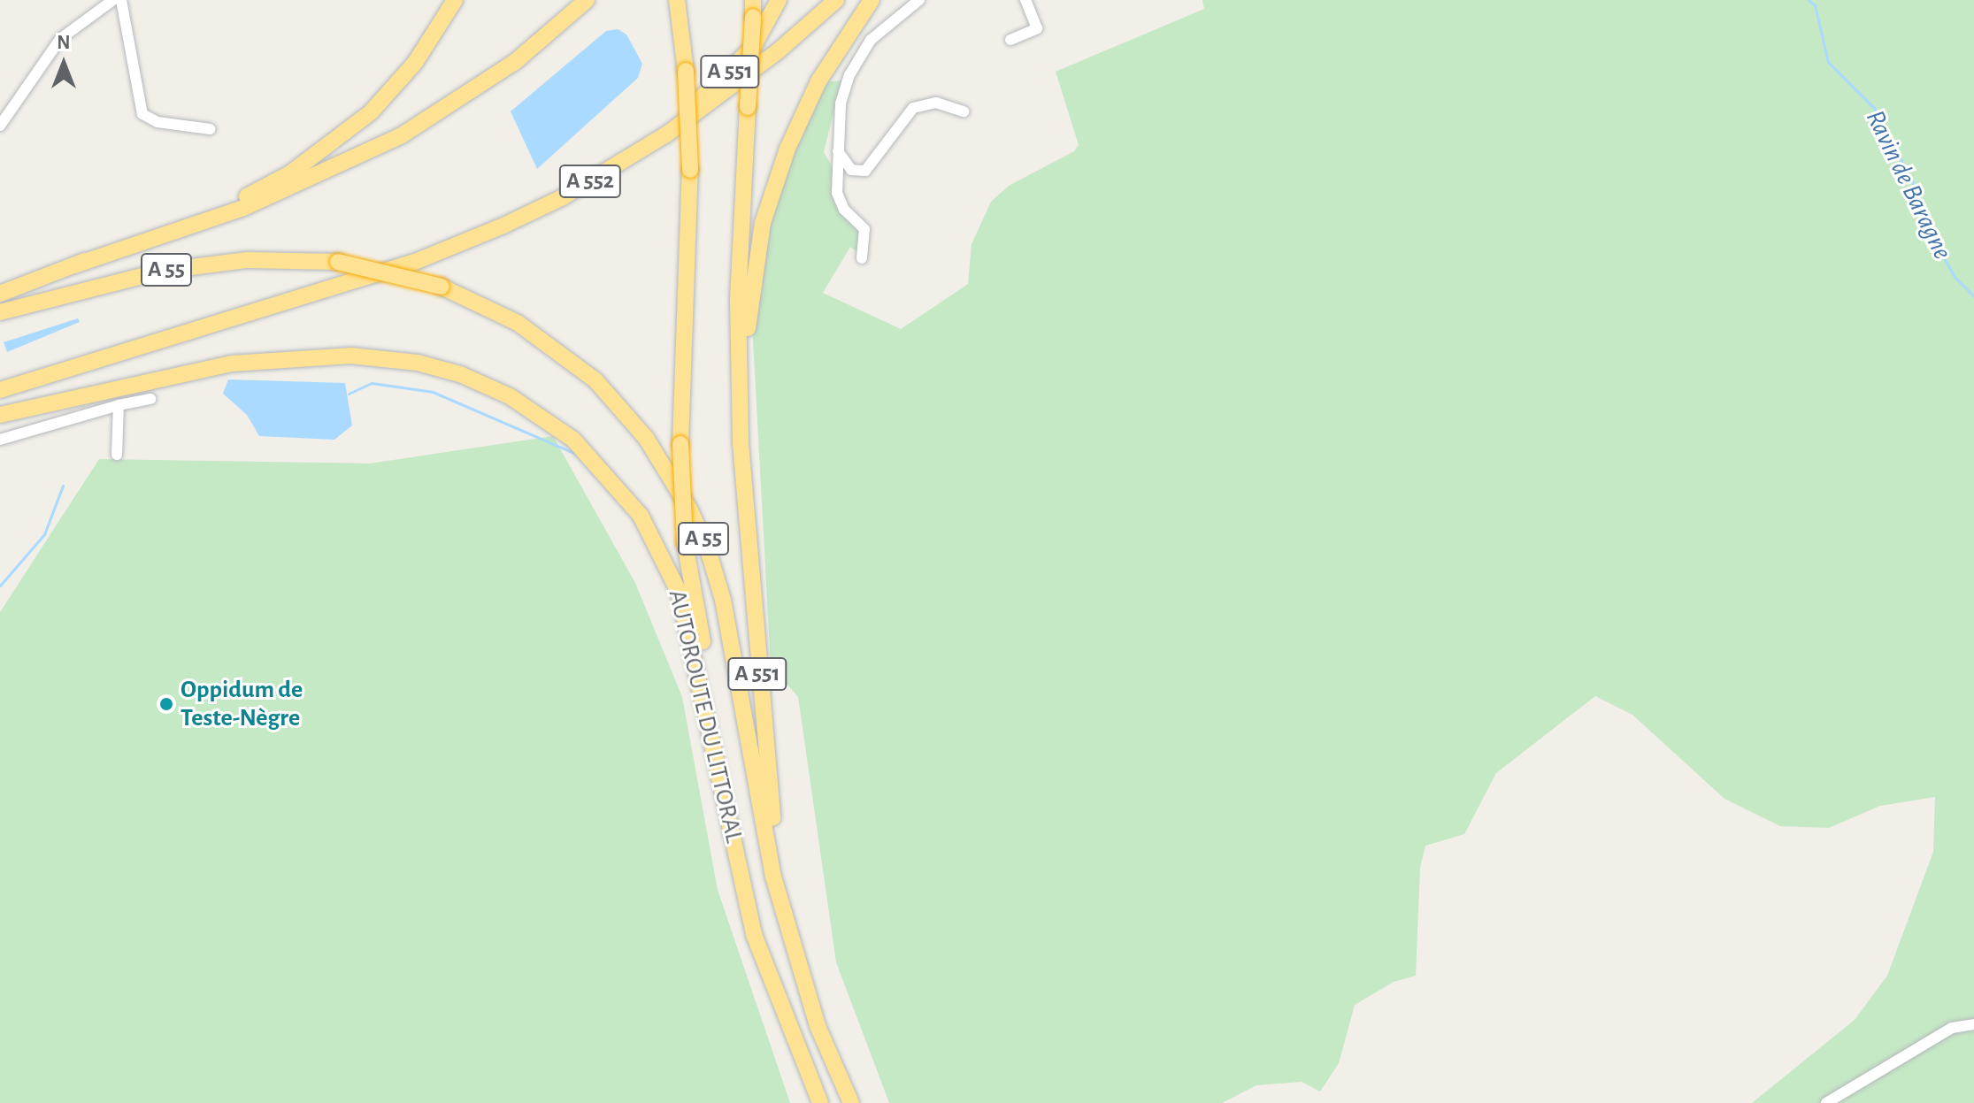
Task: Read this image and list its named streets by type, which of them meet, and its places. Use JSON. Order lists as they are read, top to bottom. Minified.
{"streets":{"highway":["A 551","A 552","A 55","AUTOROUTE DU LITTORAL"]},"crossings":[["A 551","A 552"],["A 551","AUTOROUTE DU LITTORAL"]],"water":["Ravin de Baragne"],"places":["Oppidum de Teste-Nègre"],"north":"top"}
